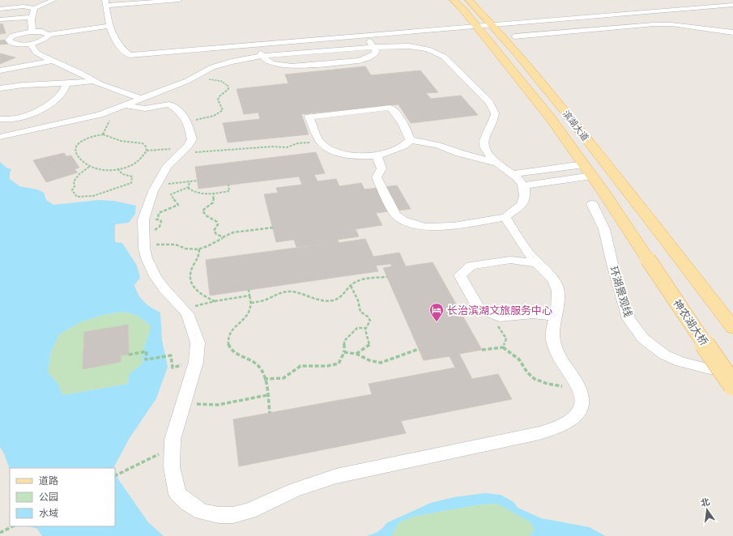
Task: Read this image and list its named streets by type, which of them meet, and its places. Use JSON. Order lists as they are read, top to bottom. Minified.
{"streets":{"main road":["滨湖大道","神农湖大桥"],"street":["环湖景观线"]},"crossings":[["滨湖大道","神农湖大桥"]],"places":{"hotel":["长治滨湖文旅服务中心"]},"legend":["道路","公园","水域"],"north":"top"}
